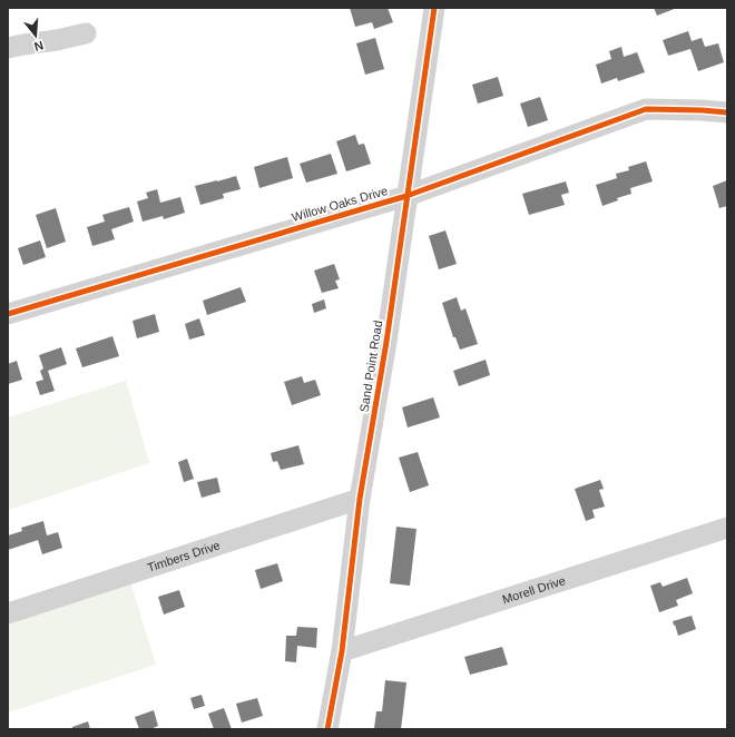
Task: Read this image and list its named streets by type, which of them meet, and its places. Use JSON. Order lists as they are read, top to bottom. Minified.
{"streets":{"street":["Willow Oaks Drive","Sand Point Road","Timbers Drive","Morell Drive"]},"crossings":[["Willow Oaks Drive","Sand Point Road"],["Sand Point Road","Timbers Drive"],["Sand Point Road","Morell Drive"]],"north":"bottom"}
